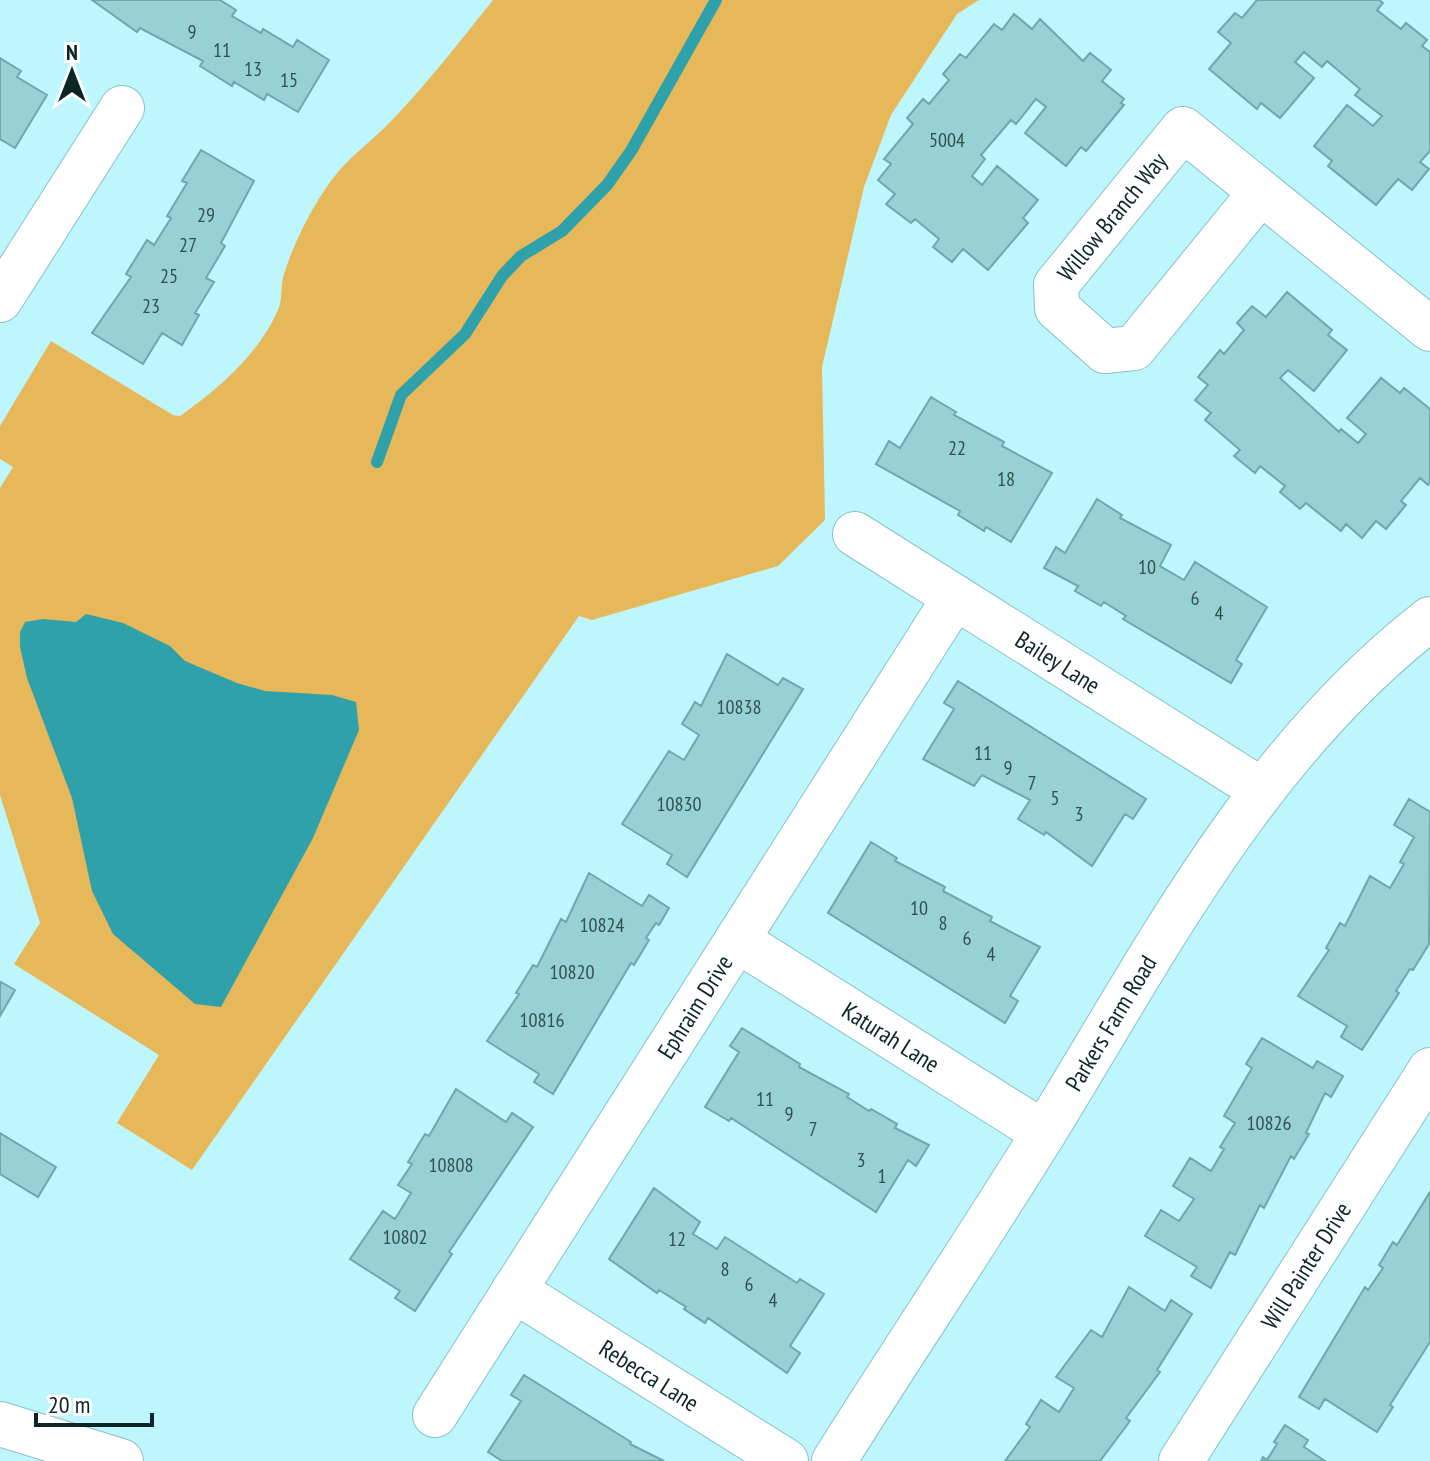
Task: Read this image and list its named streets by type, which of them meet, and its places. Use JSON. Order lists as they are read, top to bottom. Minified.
{"streets":{"street":["Willow Branch Way","Bailey Lane","Ephraim Drive","Parkers Farm Road","Katurah Lane","Will Painter Drive","Rebecca Lane"]},"crossings":[["Bailey Lane","Ephraim Drive"],["Bailey Lane","Parkers Farm Road"],["Ephraim Drive","Katurah Lane"],["Ephraim Drive","Rebecca Lane"],["Parkers Farm Road","Katurah Lane"]],"house_numbers":["9","11","13","15","5004","29","27","25","23","22","18","10","6","4","10838","11","9","7","5","10830","3","10","8","10824","6","4","10820","10816","11","9","10826","7","3","10808","1","10802","12","8","6","4"],"scale_bar":"20 m","north":"top"}
